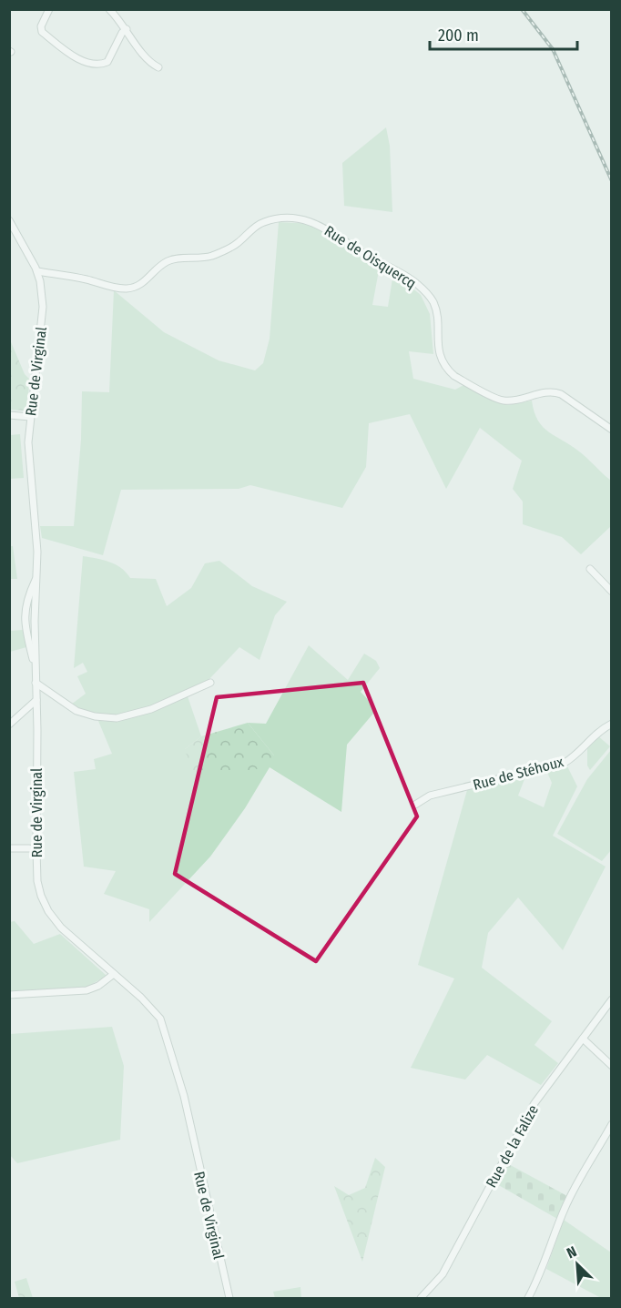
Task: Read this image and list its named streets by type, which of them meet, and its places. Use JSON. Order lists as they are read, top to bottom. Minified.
{"streets":{"street":["Rue de Oisquercq","Rue de Virginal","Rue de Stéhoux","Rue de la Falize"]},"crossings":[["Rue de Oisquercq","Rue de Virginal"]],"scale_bar":"200 m","north":"top left"}
